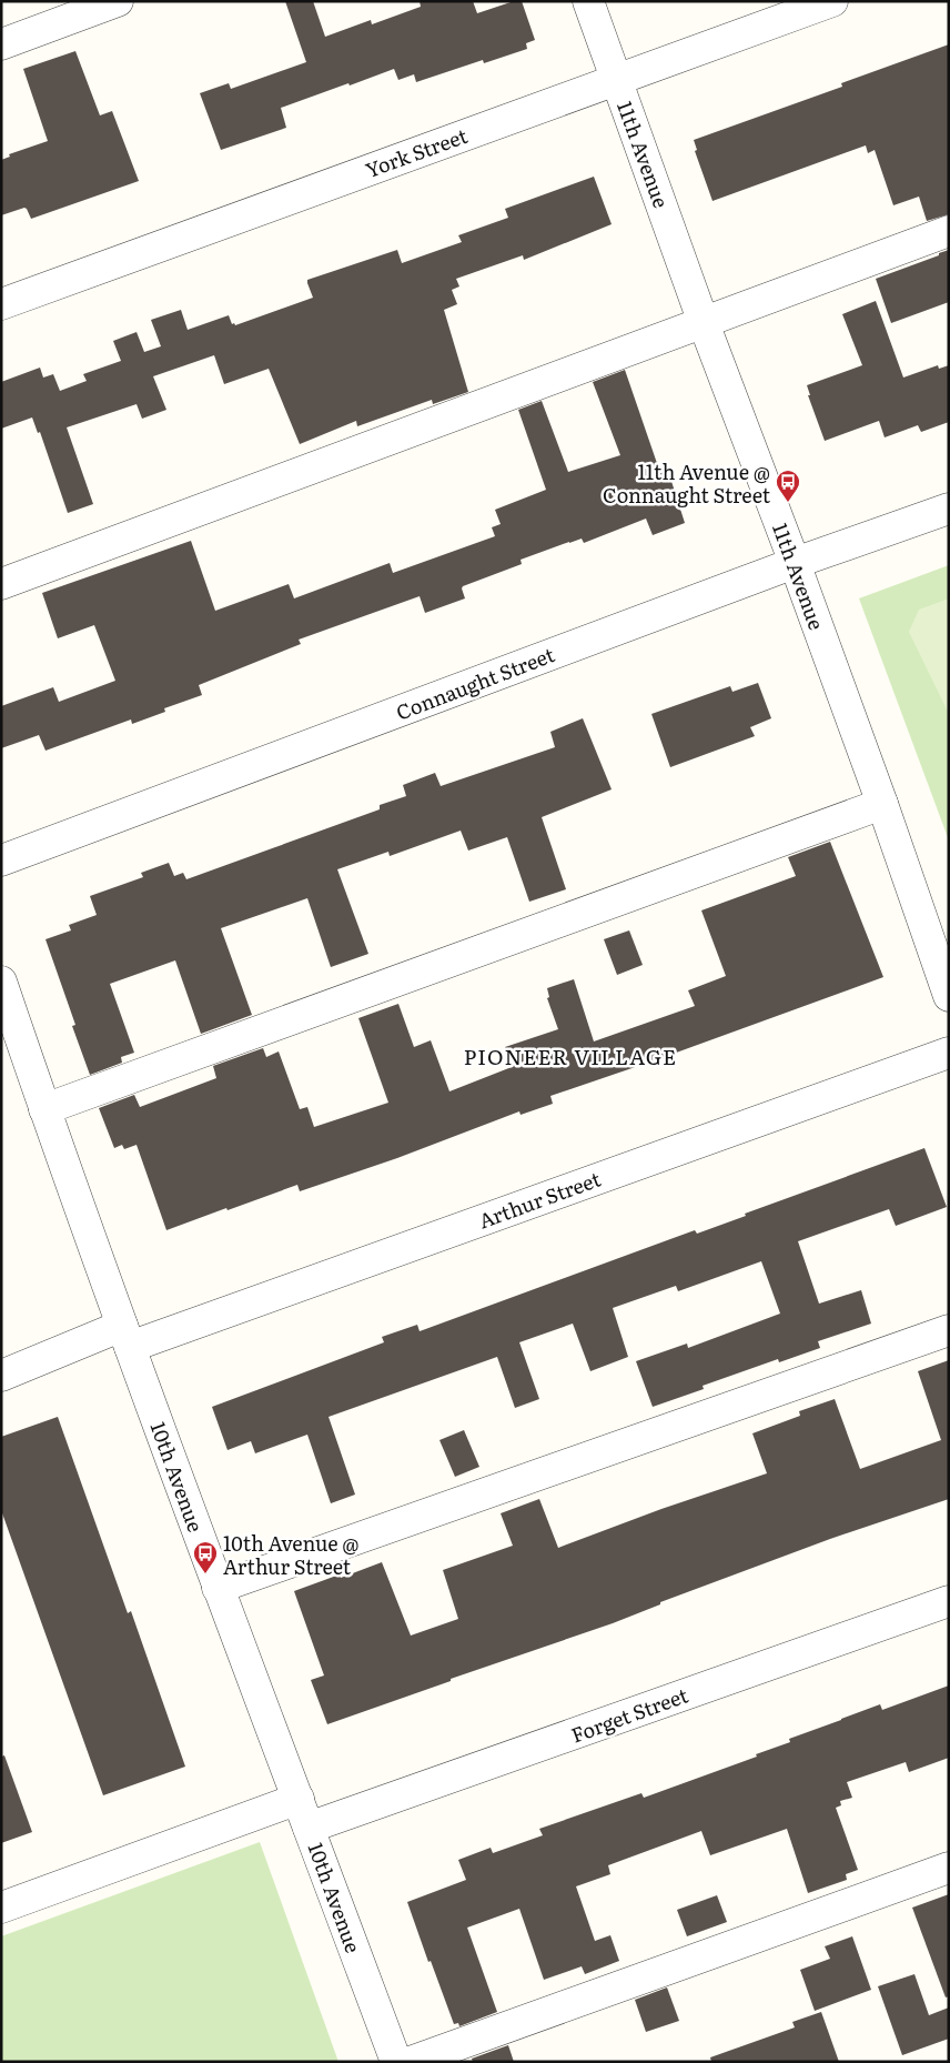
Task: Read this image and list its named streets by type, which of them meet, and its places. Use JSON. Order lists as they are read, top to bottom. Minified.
{"streets":{"street":["York Street","11th Avenue","Connaught Street","Arthur Street","10th Avenue","Forget Street"]},"crossings":[["York Street","11th Avenue"],["11th Avenue","Connaught Street"],["Arthur Street","10th Avenue"],["10th Avenue","Forget Street"]],"districts":["PIONEER VILLAGE"],"places":{"bus stop":["11th Avenue @ Connaught Street","10th Avenue @ Arthur Street"]}}
